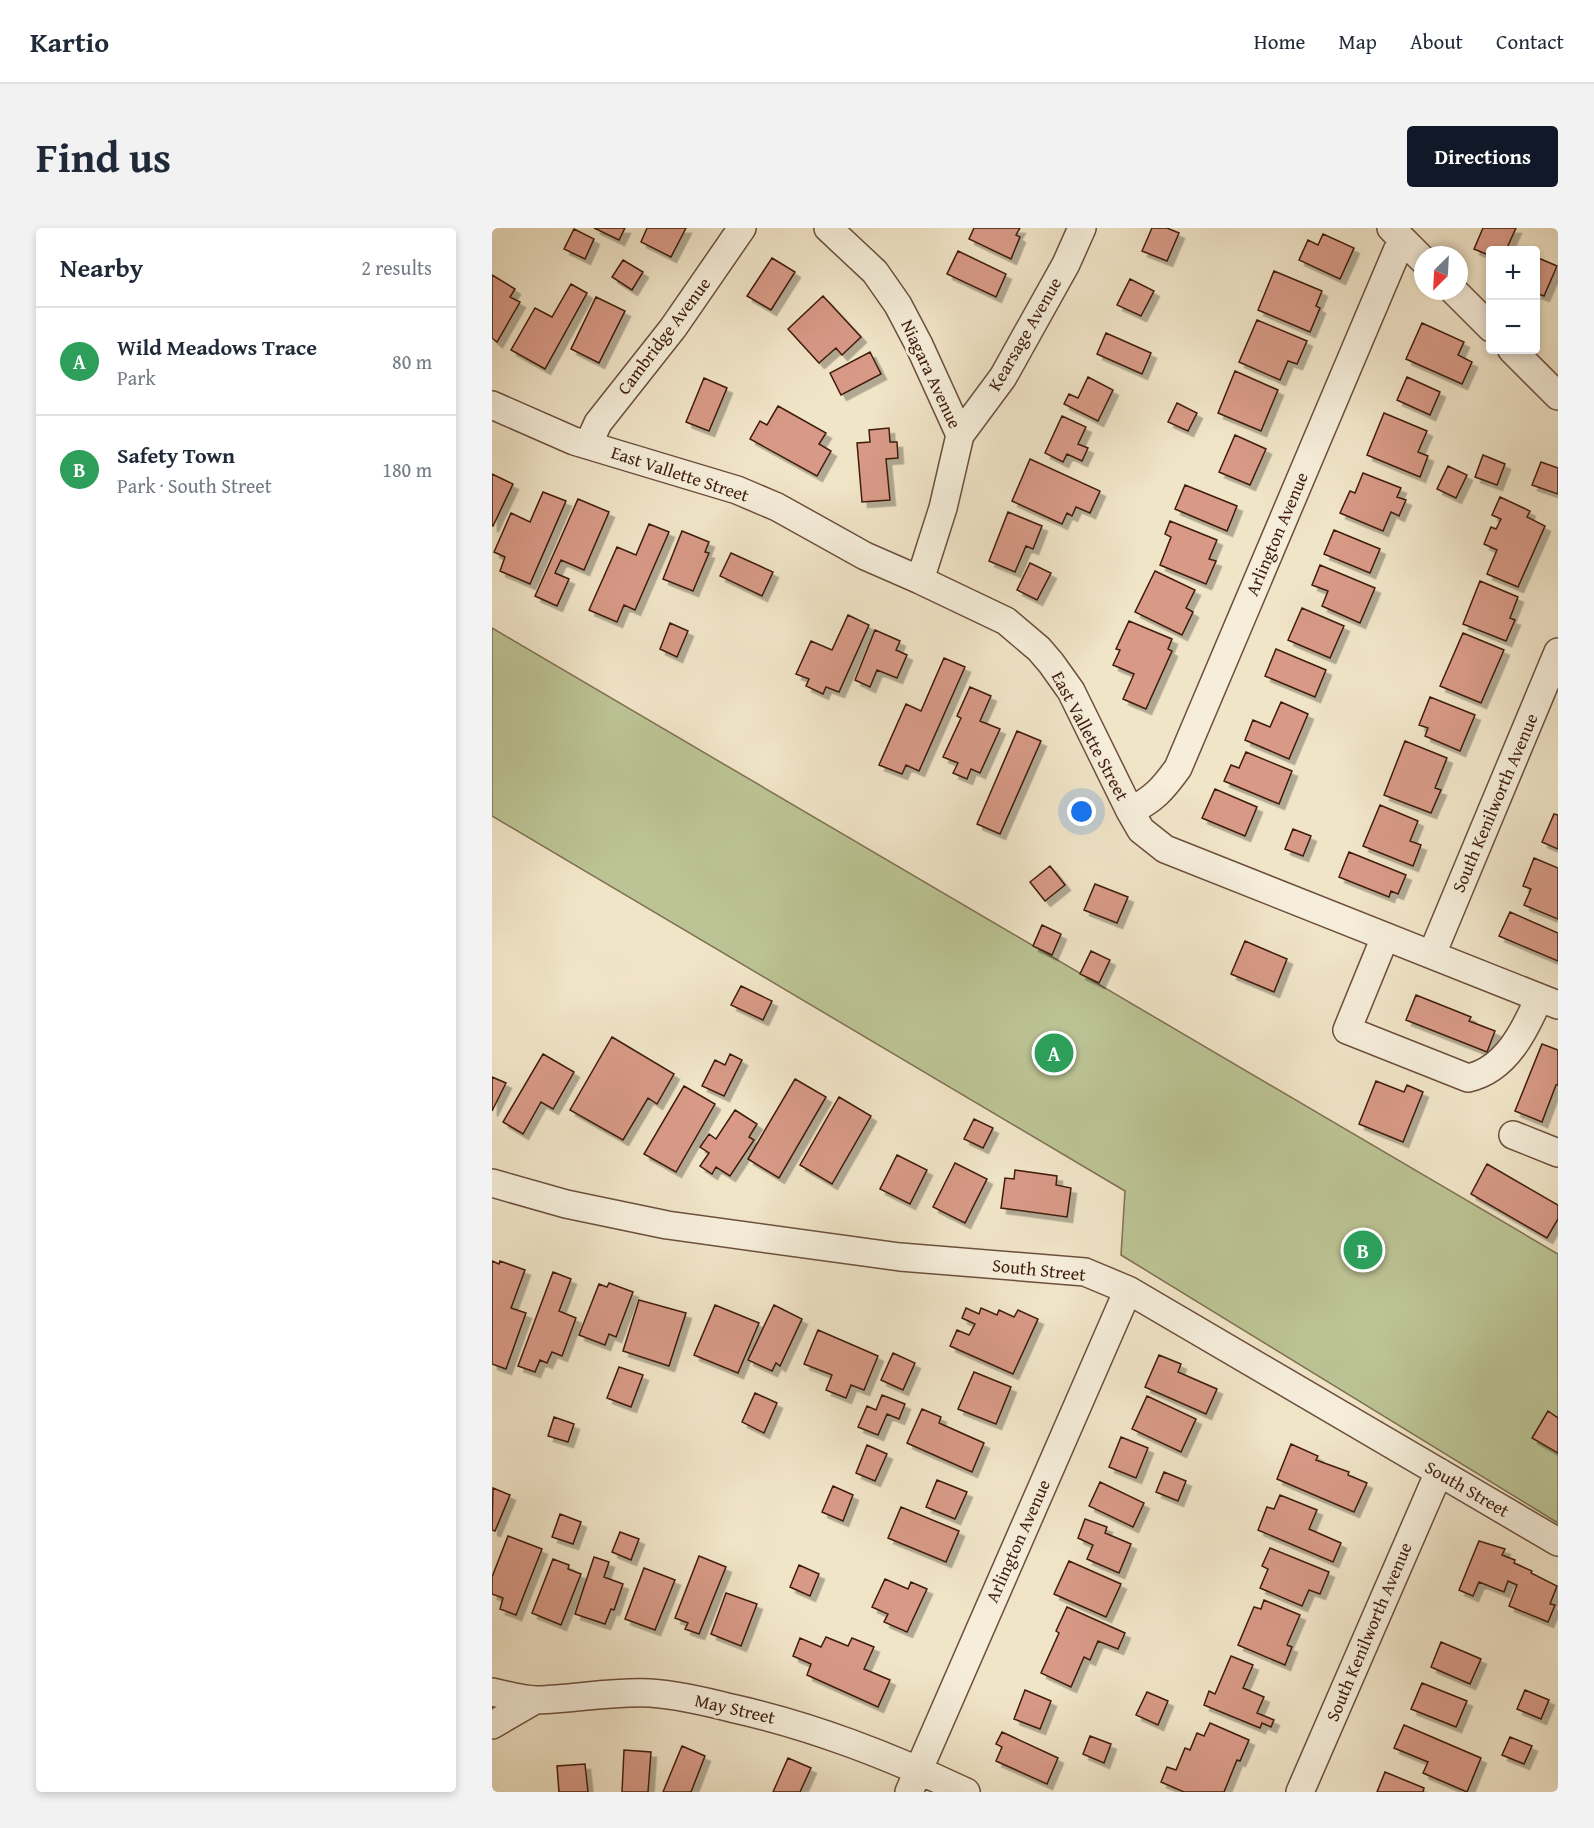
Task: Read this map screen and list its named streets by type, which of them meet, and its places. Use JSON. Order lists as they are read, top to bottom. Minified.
{"streets":{"street":["Kearsage Avenue","Cambridge Avenue","Niagara Avenue","East Vallette Street","Arlington Avenue","South Kenilworth Avenue","South Street","May Street"]},"crossings":[["Kearsage Avenue","Niagara Avenue"],["Cambridge Avenue","East Vallette Street"],["Niagara Avenue","East Vallette Street"],["East Vallette Street","Arlington Avenue"],["East Vallette Street","South Kenilworth Avenue"],["Arlington Avenue","South Street"],["Arlington Avenue","May Street"],["South Kenilworth Avenue","South Street"]],"north":"bottom left","page":{"header":"Kartio","nav":["Home","Map","About","Contact"],"title":"Find us","buttons":"Directions","heading":["Nearby","2 results"],"map_buttons":["+","−"],"list":[{"mark":"A","name":"Wild Meadows Trace","note":"Park","value":"80 m"},{"mark":"B","name":"Safety Town","note":"Park · South Street","value":"180 m"}],"pins":["A","B"]}}
